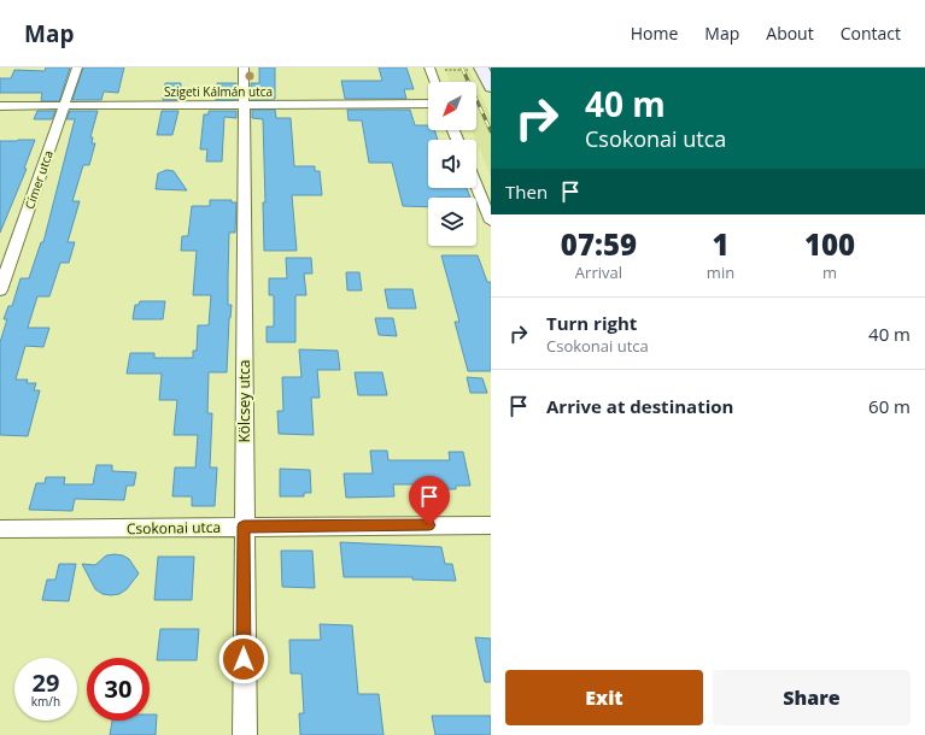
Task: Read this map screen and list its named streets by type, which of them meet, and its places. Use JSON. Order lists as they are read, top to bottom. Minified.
{"streets":{"street":["Szigeti Kálmán utca","Címer utca","Kölcsey utca","Csokonai utca"]},"crossings":[["Szigeti Kálmán utca","Címer utca"],["Szigeti Kálmán utca","Kölcsey utca"],["Kölcsey utca","Csokonai utca"]],"north":"bottom left","page":{"header":"Map","nav":["Home","Map","About","Contact"],"turn":["40 m","Csokonai utca"],"then":"Then","eta":["07:59","Arrival","1","min","100","m"],"list":[{"name":"Turn right","note":"Csokonai utca","value":"40 m"},{"name":"Arrive at destination","value":"60 m"}],"speed":"29 km/h","limit":"30","buttons":["Exit","Share"]}}
